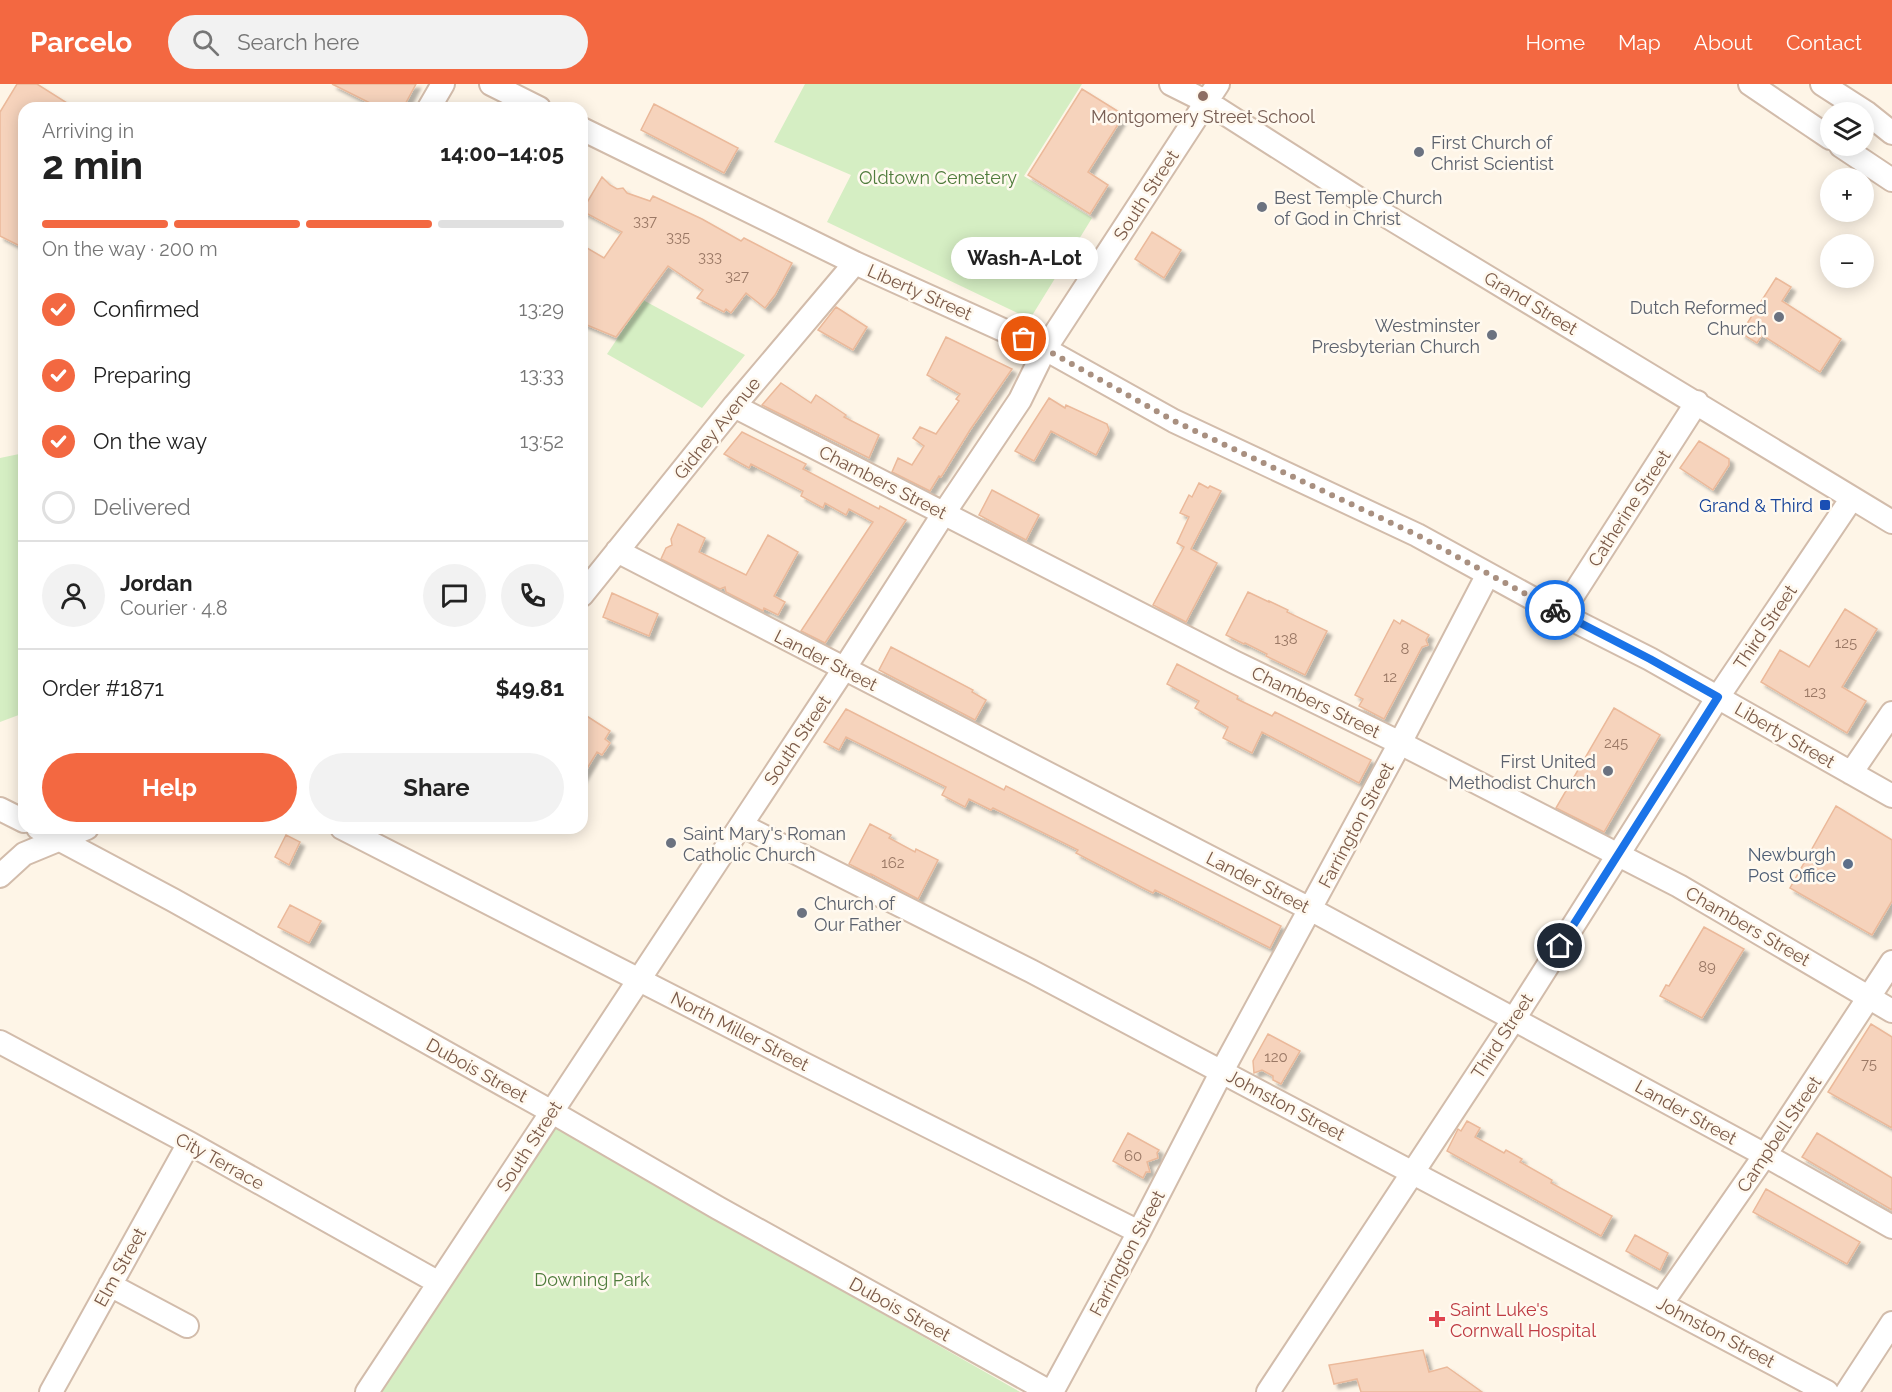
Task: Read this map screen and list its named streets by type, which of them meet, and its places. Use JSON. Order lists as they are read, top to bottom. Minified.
{"streets":{"street":["South Street","Liberty Street","Grand Street","Gidney Avenue","Chambers Street","Catherine Street","Third Street","Lander Street","Farrington Street","North Miller Street","Dubois Street","Johnston Street","Campbell Street","City Terrace","Elm Street"]},"crossings":[["South Street","Liberty Street"],["South Street","Grand Street"],["South Street","Chambers Street"],["South Street","Lander Street"],["South Street","North Miller Street"],["South Street","Dubois Street"],["South Street","Johnston Street"],["South Street","City Terrace"],["Liberty Street","Gidney Avenue"],["Liberty Street","Catherine Street"],["Liberty Street","Third Street"],["Liberty Street","Farrington Street"],["Grand Street","Catherine Street"],["Grand Street","Third Street"],["Gidney Avenue","Chambers Street"],["Gidney Avenue","Lander Street"],["Chambers Street","Third Street"],["Chambers Street","Farrington Street"],["Chambers Street","Campbell Street"],["Third Street","Lander Street"],["Third Street","Johnston Street"],["Lander Street","Farrington Street"],["Lander Street","Campbell Street"],["Farrington Street","North Miller Street"],["Farrington Street","Dubois Street"],["Farrington Street","Johnston Street"],["Johnston Street","Campbell Street"],["City Terrace","Elm Street"]],"parks":["Oldtown Cemetery","Downing Park"],"places":{"other":["Montgomery Street School","First Church of Christ Scientist","Best Temple Church of God in Christ","Dutch Reformed Church","Westminster Presbyterian Church","Wash-A-Lot","First United Methodist Church","Saint Mary's Roman Catholic Church","Newburgh Post Office","Church of Our Father"],"transit":["Grand & Third"],"health":["Saint Luke's Cornwall Hospital"]},"house_numbers":["337","335","333","327","138","125","8","12","123","245","162","89","120","75","60"],"page":{"header":"Parcelo","search":"Search here","nav":["Home","Map","About","Contact"],"map_buttons":["+","−"],"heading":["2 min","Arriving in","14:00–14:05"],"panel":["Jordan","Courier · 4.8","Order #1871","$49.81"],"bar":"On the way · 200 m","bubble":"Wash-A-Lot","list":[["Confirmed","13:29"],["Preparing","13:33"],["On the way","13:52"],"Delivered"],"buttons":["Help","Share"]}}
